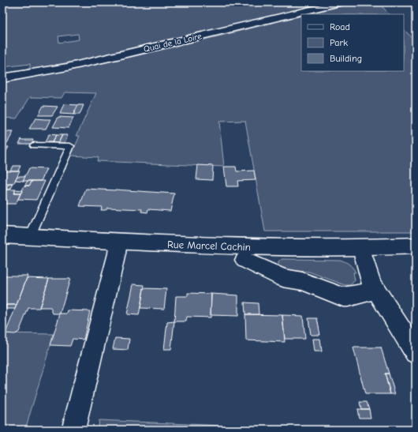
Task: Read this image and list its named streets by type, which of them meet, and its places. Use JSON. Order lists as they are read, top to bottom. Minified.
{"streets":{"main road":["Quai de la Loire","Rue Marcel Cachin"]},"legend":["Road","Park","Building"]}
